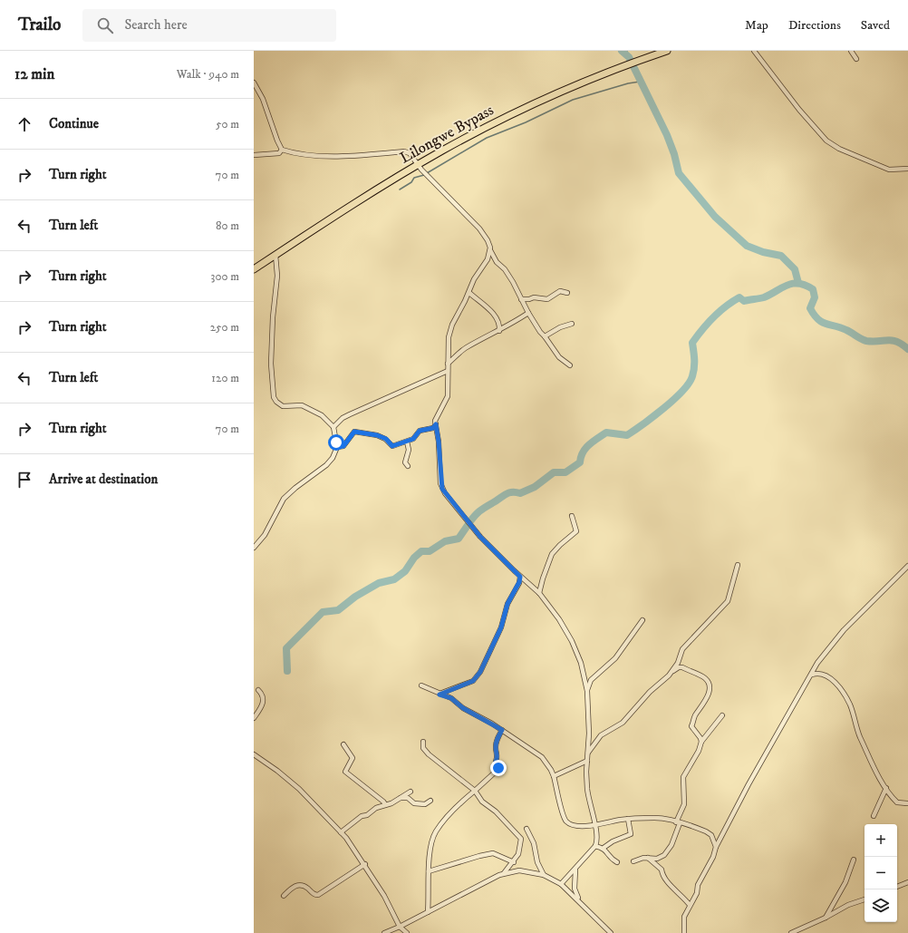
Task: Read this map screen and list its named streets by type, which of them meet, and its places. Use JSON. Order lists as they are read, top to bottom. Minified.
{"streets":{"main road":["Lilongwe Bypass"]},"page":{"header":"Trailo","search":"Search here","nav":["Map","Directions","Saved"],"heading":["12 min","Walk · 940 m"],"list":[["Continue","50 m"],["Turn right","70 m"],["Turn left","80 m"],["Turn right","300 m"],["Turn right","250 m"],["Turn left","120 m"],["Turn right","70 m"],"Arrive at destination"],"map_buttons":["+","−"]}}
